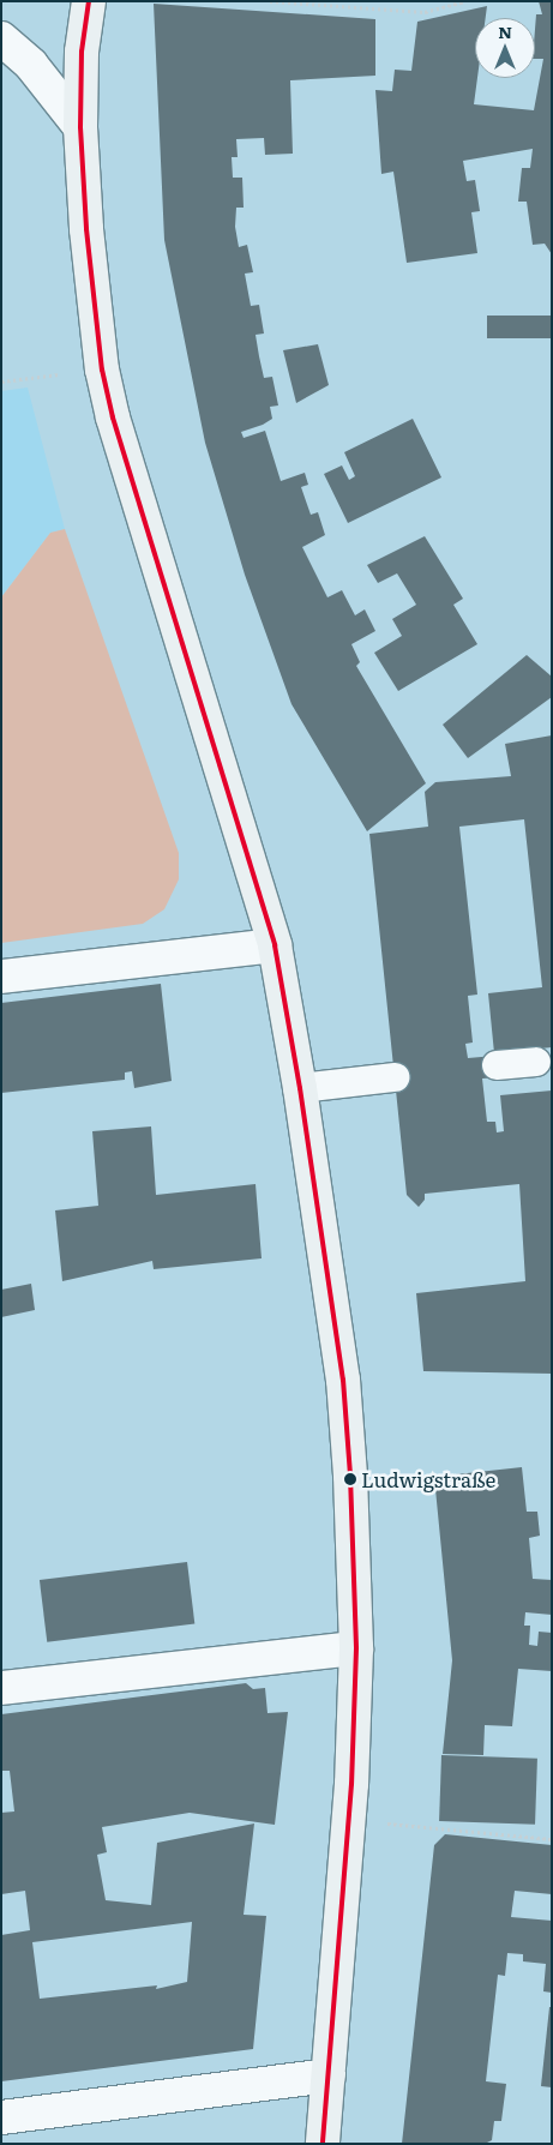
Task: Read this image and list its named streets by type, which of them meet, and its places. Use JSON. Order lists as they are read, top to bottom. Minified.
{"places":["Ludwigstraße"],"north":"top"}
